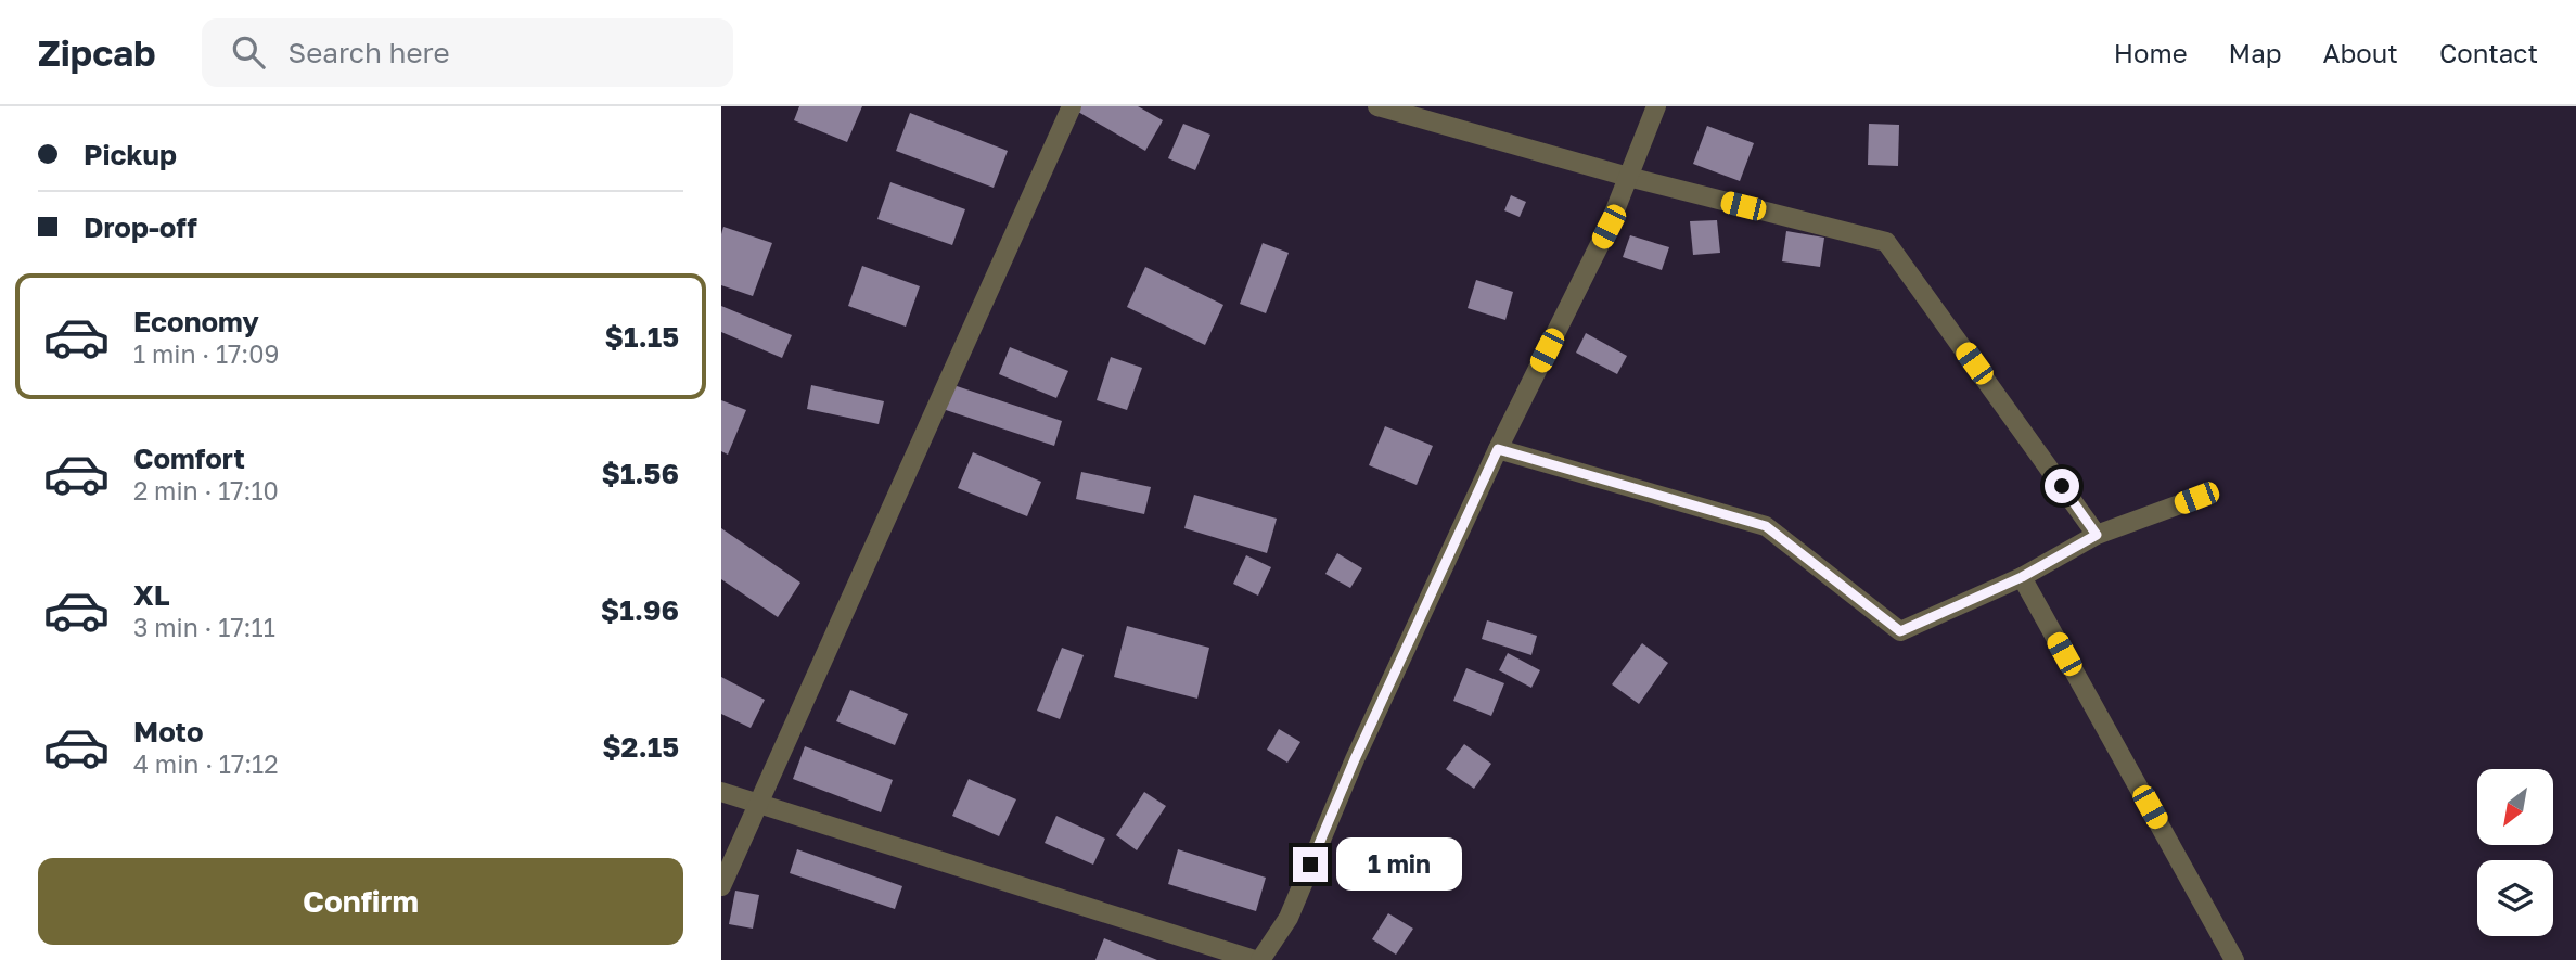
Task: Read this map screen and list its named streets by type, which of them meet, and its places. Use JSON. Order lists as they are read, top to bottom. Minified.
{"north":"bottom left","page":{"header":"Zipcab","search":"Search here","nav":["Home","Map","About","Contact"],"banner":["Pickup","Drop-off"],"list":[{"name":"Economy","note":"1 min · 17:09","value":"$1.15"},{"name":"Comfort","note":"2 min · 17:10","value":"$1.56"},{"name":"XL","note":"3 min · 17:11","value":"$1.96"},{"name":"Moto","note":"4 min · 17:12","value":"$2.15"}],"bubble":"1 min","buttons":"Confirm"}}
